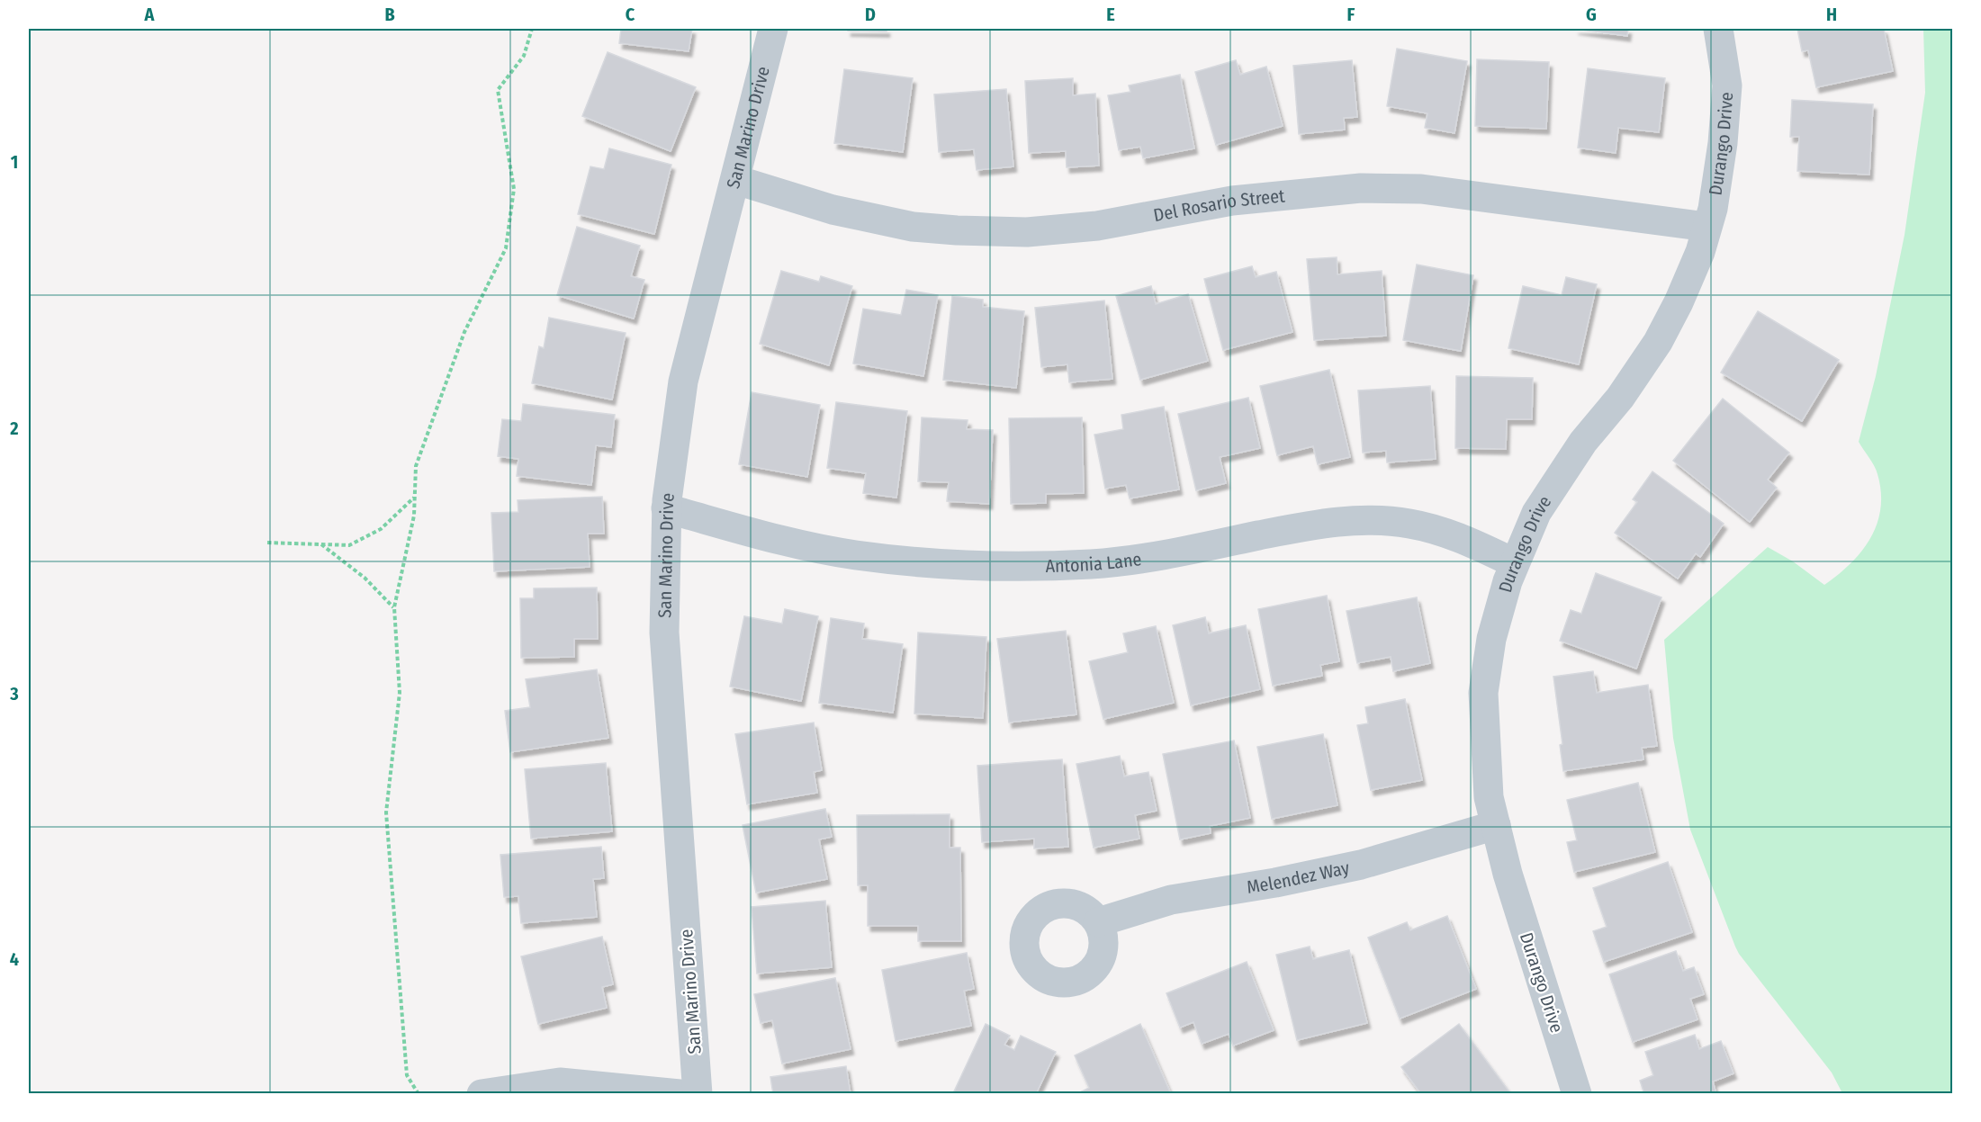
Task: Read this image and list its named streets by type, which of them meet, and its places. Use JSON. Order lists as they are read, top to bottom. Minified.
{"streets":{"street":["San Marino Drive","Durango Drive","Del Rosario Street","Antonia Lane","Melendez Way"]},"crossings":[["San Marino Drive","Del Rosario Street"],["San Marino Drive","Antonia Lane"],["Durango Drive","Del Rosario Street"],["Durango Drive","Antonia Lane"],["Durango Drive","Melendez Way"]],"grid":{"columns":["A","B","C","D","E","F","G","H"],"rows":["1","2","3","4"]}}
